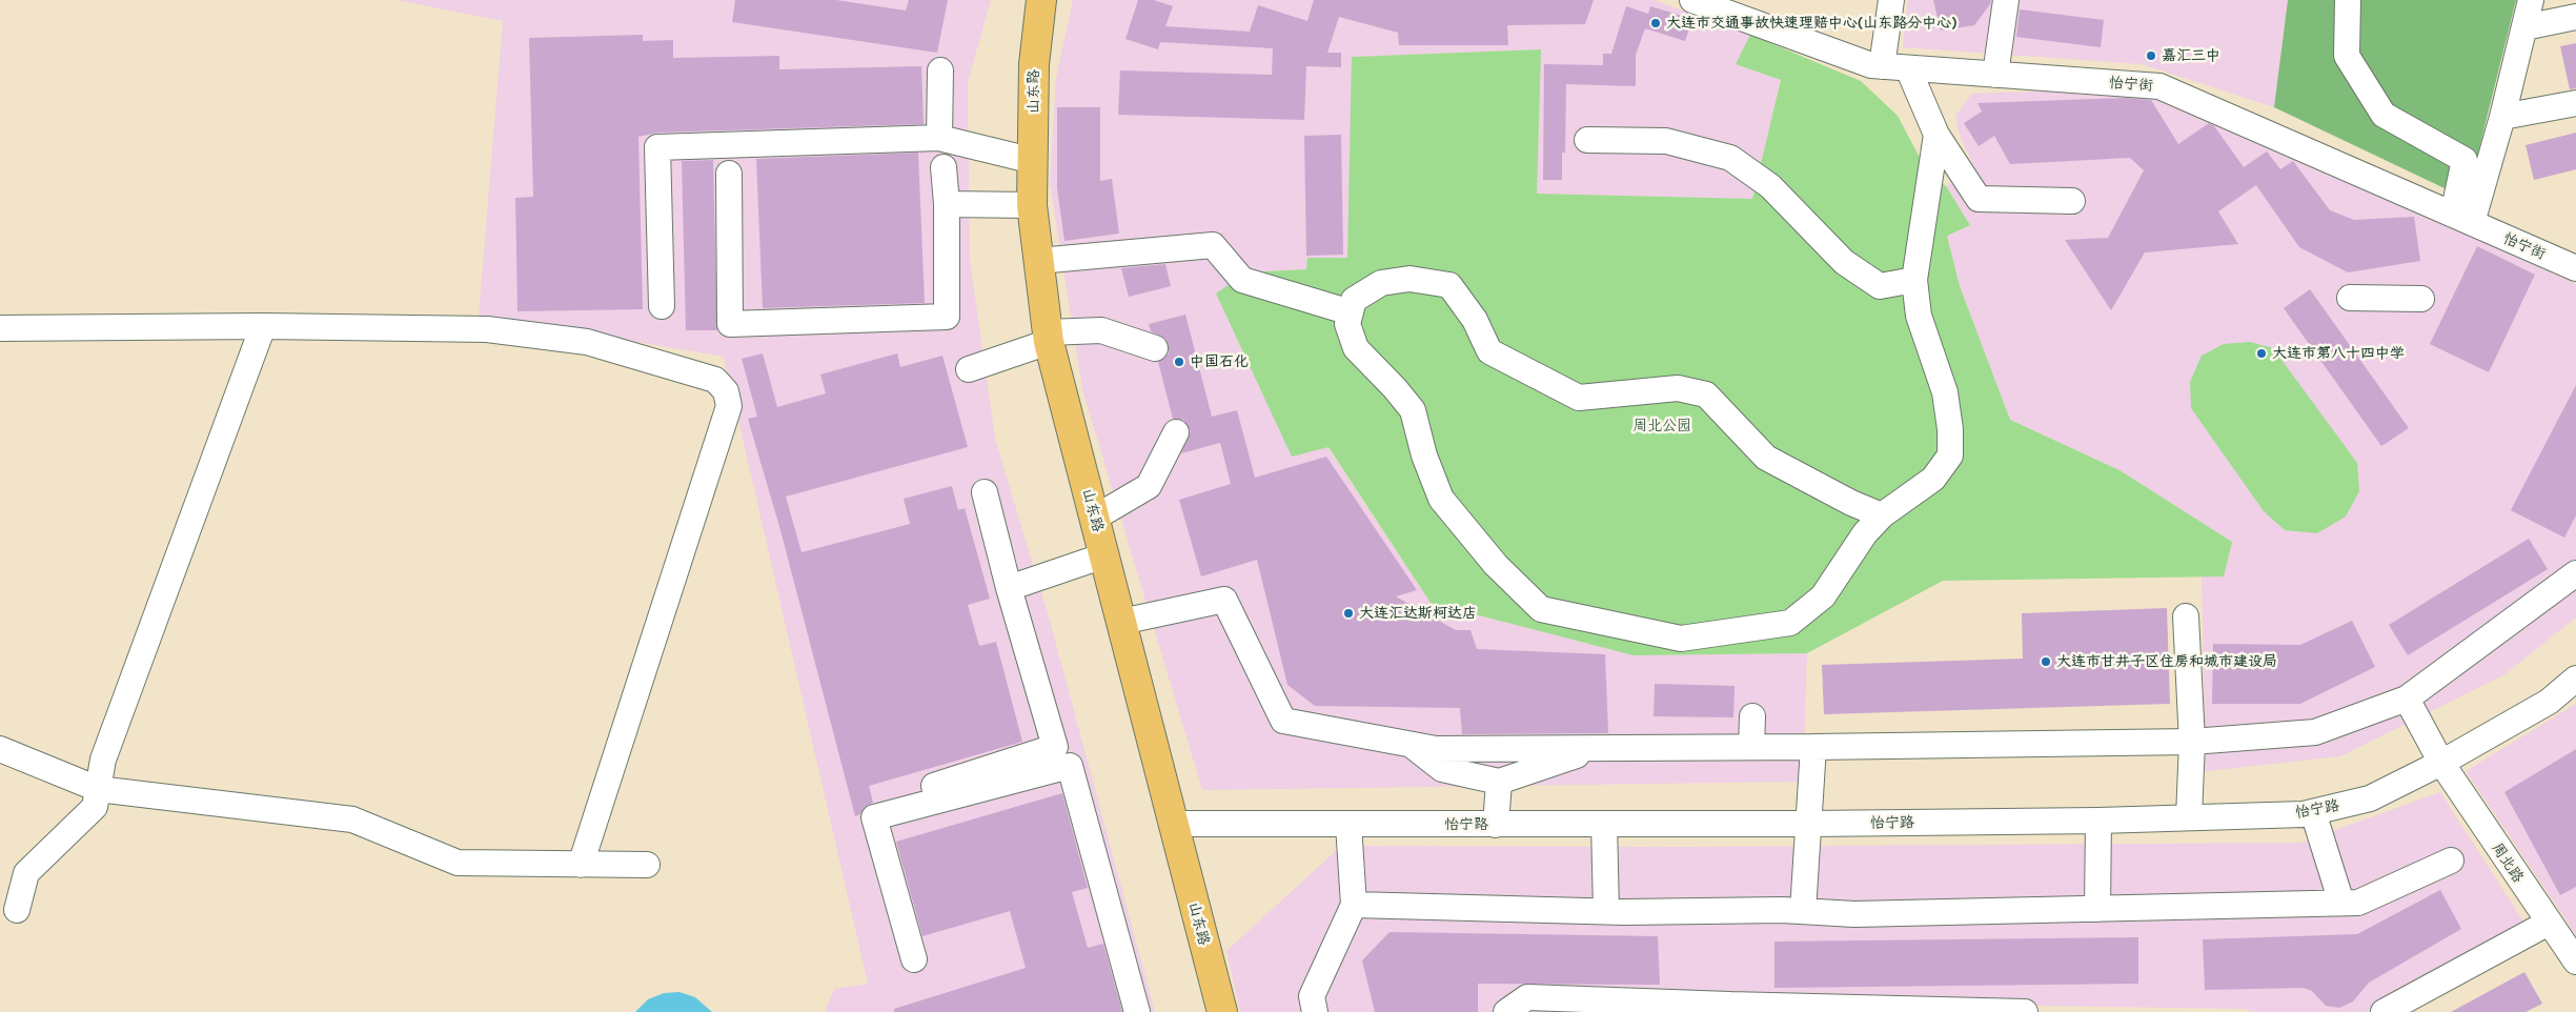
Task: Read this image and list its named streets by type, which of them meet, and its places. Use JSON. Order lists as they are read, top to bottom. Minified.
{"streets":{"main road":["山东路"],"street":["怡宁街","怡宁路","周北路"]},"crossings":[["山东路","怡宁路"],["怡宁路","周北路"]],"parks":["周北公园"],"places":["大连市交通事故快速理赔中心(山东路分中心)","嘉汇三中","大连市第八十四中学","中国石化","大连汇达斯柯达店","大连市甘井子区住房和城市建设局"]}
